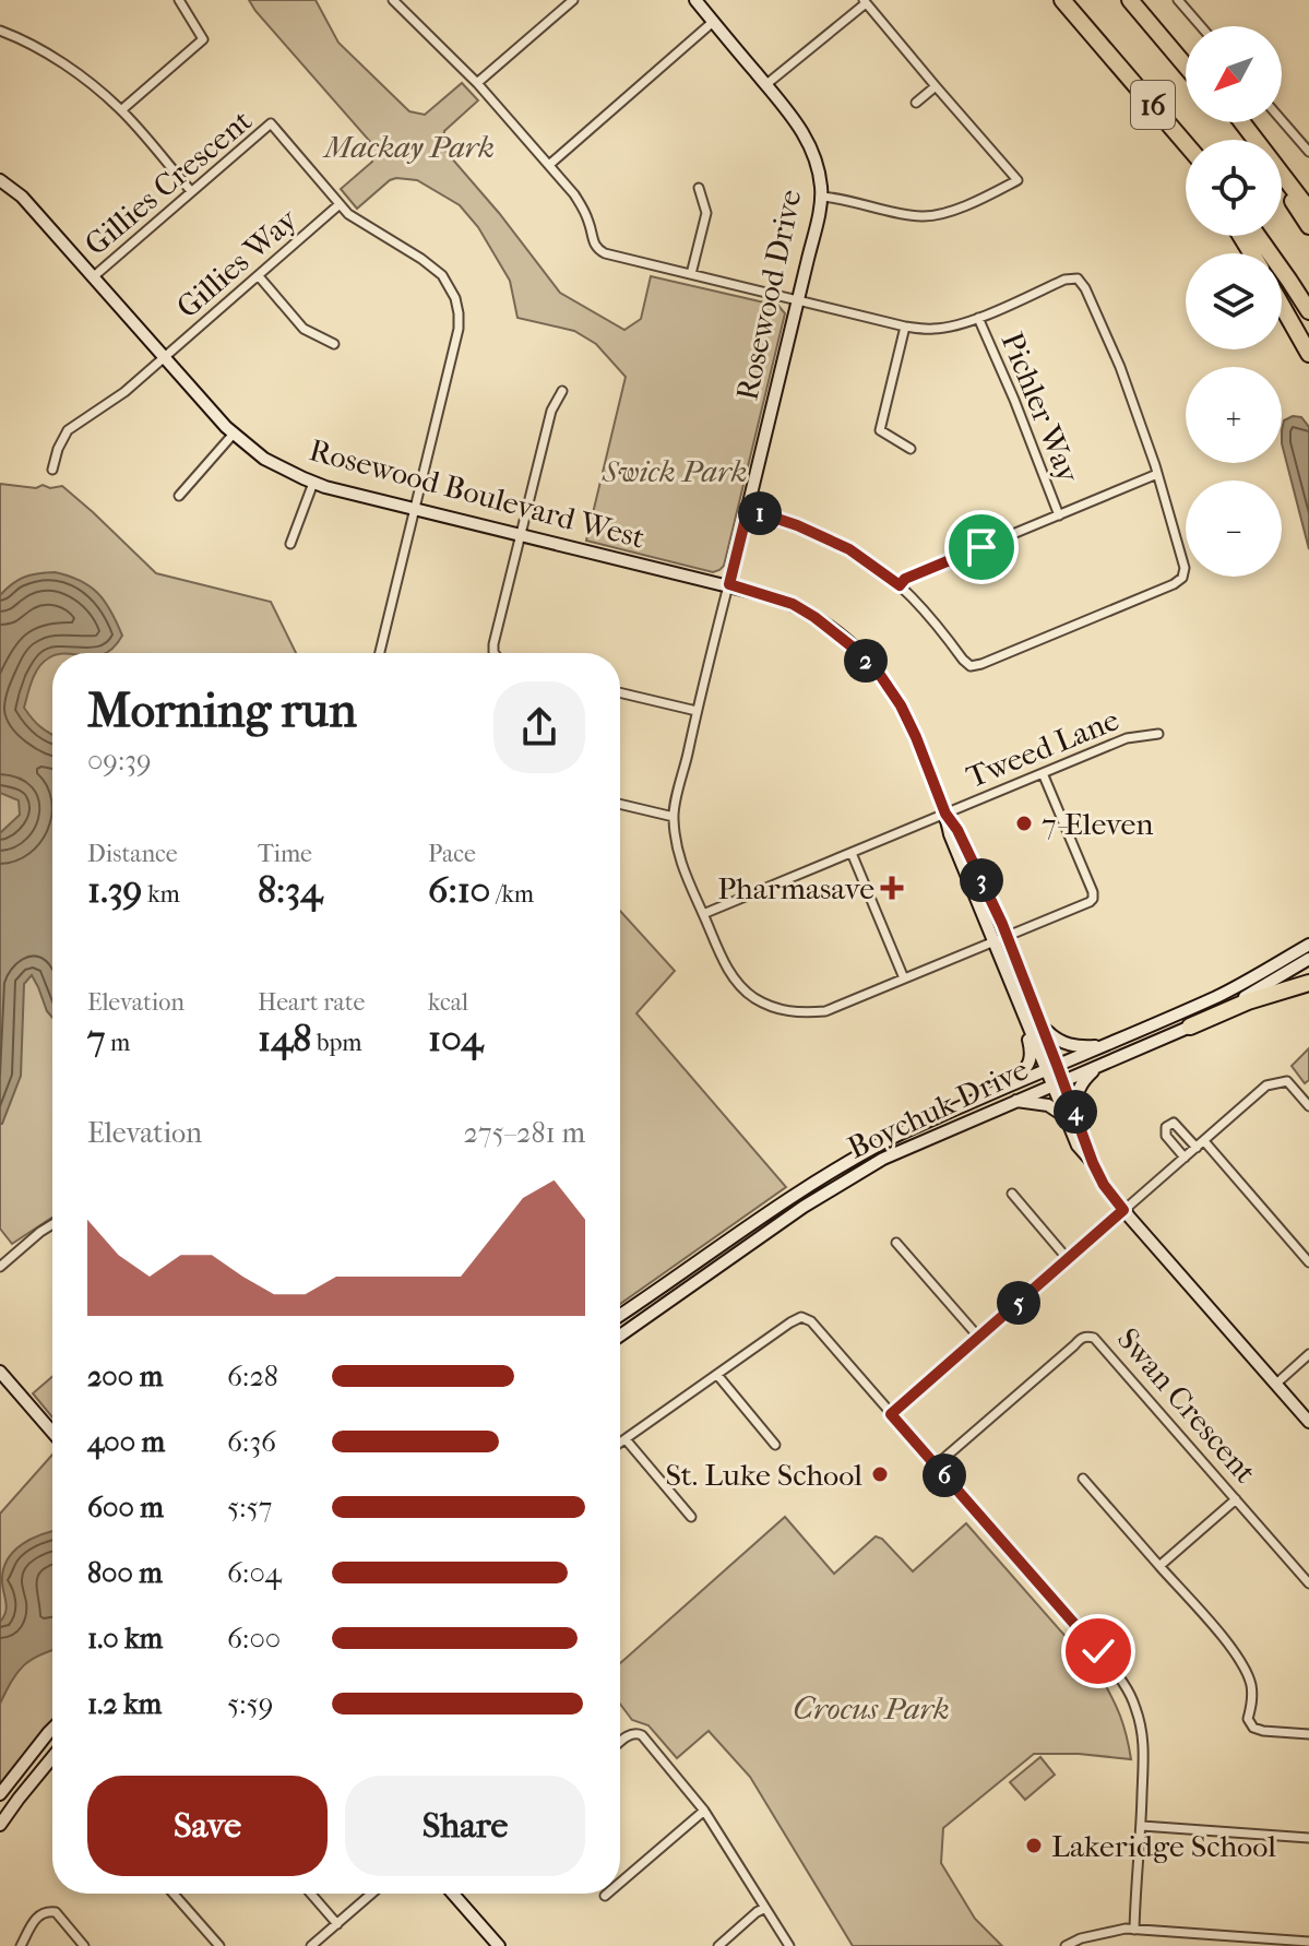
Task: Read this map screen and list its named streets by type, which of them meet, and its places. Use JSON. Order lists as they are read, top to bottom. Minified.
{"streets":{"highway":["16"],"street":["Gillies Crescent","Gillies Way","Rosewood Drive","Pichler Way","Rosewood Boulevard West","Tweed Lane","Boychuk Drive","Swan Crescent"]},"crossings":[["Gillies Crescent","Gillies Way"],["Gillies Crescent","Rosewood Boulevard West"],["Gillies Way","Rosewood Boulevard West"],["Rosewood Drive","Rosewood Boulevard West"],["Rosewood Boulevard West","Tweed Lane"],["Rosewood Boulevard West","Boychuk Drive"]],"parks":["Mackay Park","Swick Park","Crocus Park"],"places":{"other":["7-Eleven","St. Luke School","Lakeridge School"],"health":["Pharmasave"]},"north":"bottom left","page":{"map_buttons":["+","−"],"pins":["1","2","3","4","5","6"],"heading":["Morning run","09:39"],"stats":[["Distance","1.39 km"],["Time","8:34"],["Pace","6:10 /km"],["Elevation","7 m"],["Heart rate","148 bpm"],["kcal","104"]],"chart":["Elevation","275–281 m"],"list":[{"name":"200 m","note":"6:28"},{"name":"400 m","note":"6:36"},{"name":"600 m","note":"5:57"},{"name":"800 m","note":"6:04"},{"name":"1.0 km","note":"6:00"},{"name":"1.2 km","note":"5:59"}],"buttons":["Save","Share"]}}
